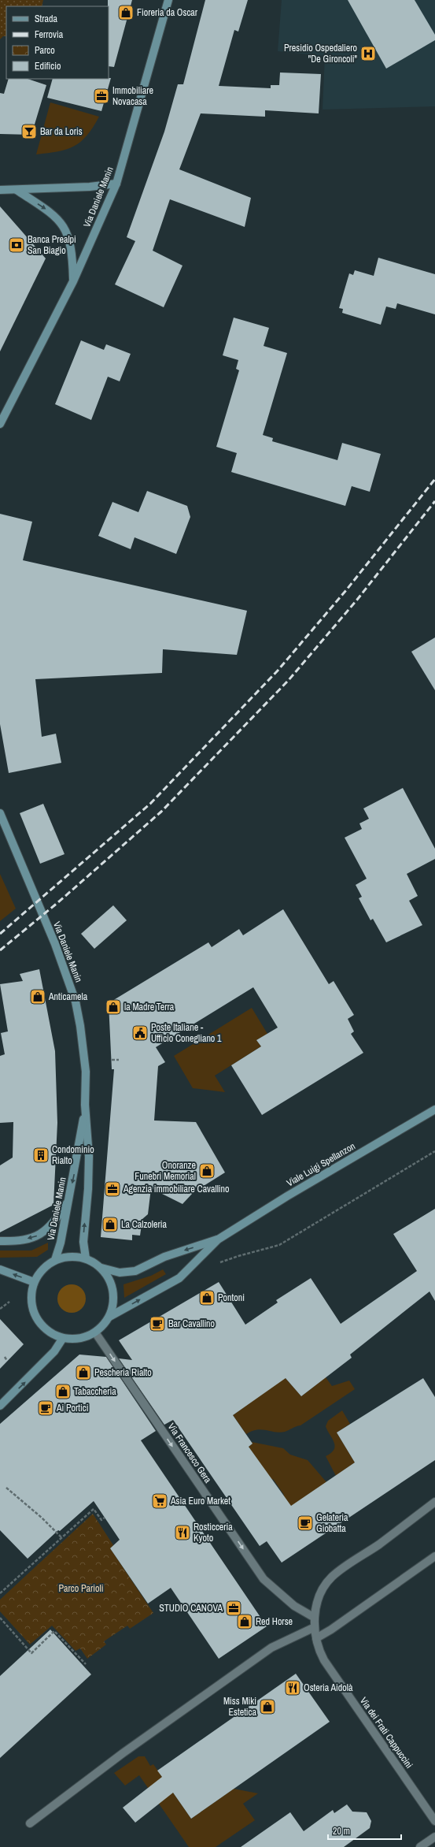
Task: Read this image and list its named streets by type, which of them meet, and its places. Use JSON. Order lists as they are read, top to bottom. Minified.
{"streets":{"street":["Via Daniele Manin","Viale Luigi Spellanzon","Via Francesco Gera","Via dei Frati Cappuccini"]},"crossings":[["Via Daniele Manin","Viale Luigi Spellanzon"],["Via Daniele Manin","Via Francesco Gera"],["Viale Luigi Spellanzon","Via Francesco Gera"],["Via Francesco Gera","Via dei Frati Cappuccini"]],"one_way":["Via Francesco Gera"],"parks":["Parco Parioli"],"places":{"shop":["Fioreria da Oscar","Anticamela","la Madre Terra","Onoranze Funebri Memorial","La Calzoleria","Pontoni","Pescheria Rialto","Tabaccheria","Red Horse","Miss Miki Estetica"],"hospital":["Presidio Ospedaliero \"De Gironcoli\""],"office":["Immobiliare Novacasa","Agenzia immobiliare Cavallino","STUDIO CANOVA"],"bar":["Bar da Loris"],"bank":["Banca Prealpi San Biagio"],"public building":["Poste Italiane - Ufficio Conegliano 1"],"building":["Condominio Rialto"],"cafe":["Bar Cavallino","Ai Portici","Gelateria Giobatta"],"supermarket":["Asia Euro Market"],"restaurant":["Rosticceria Kyoto","Osteria Aidolà"]},"legend":["Strada","Ferrovia","Parco","Edificio"],"scale_bar":"20 m"}
